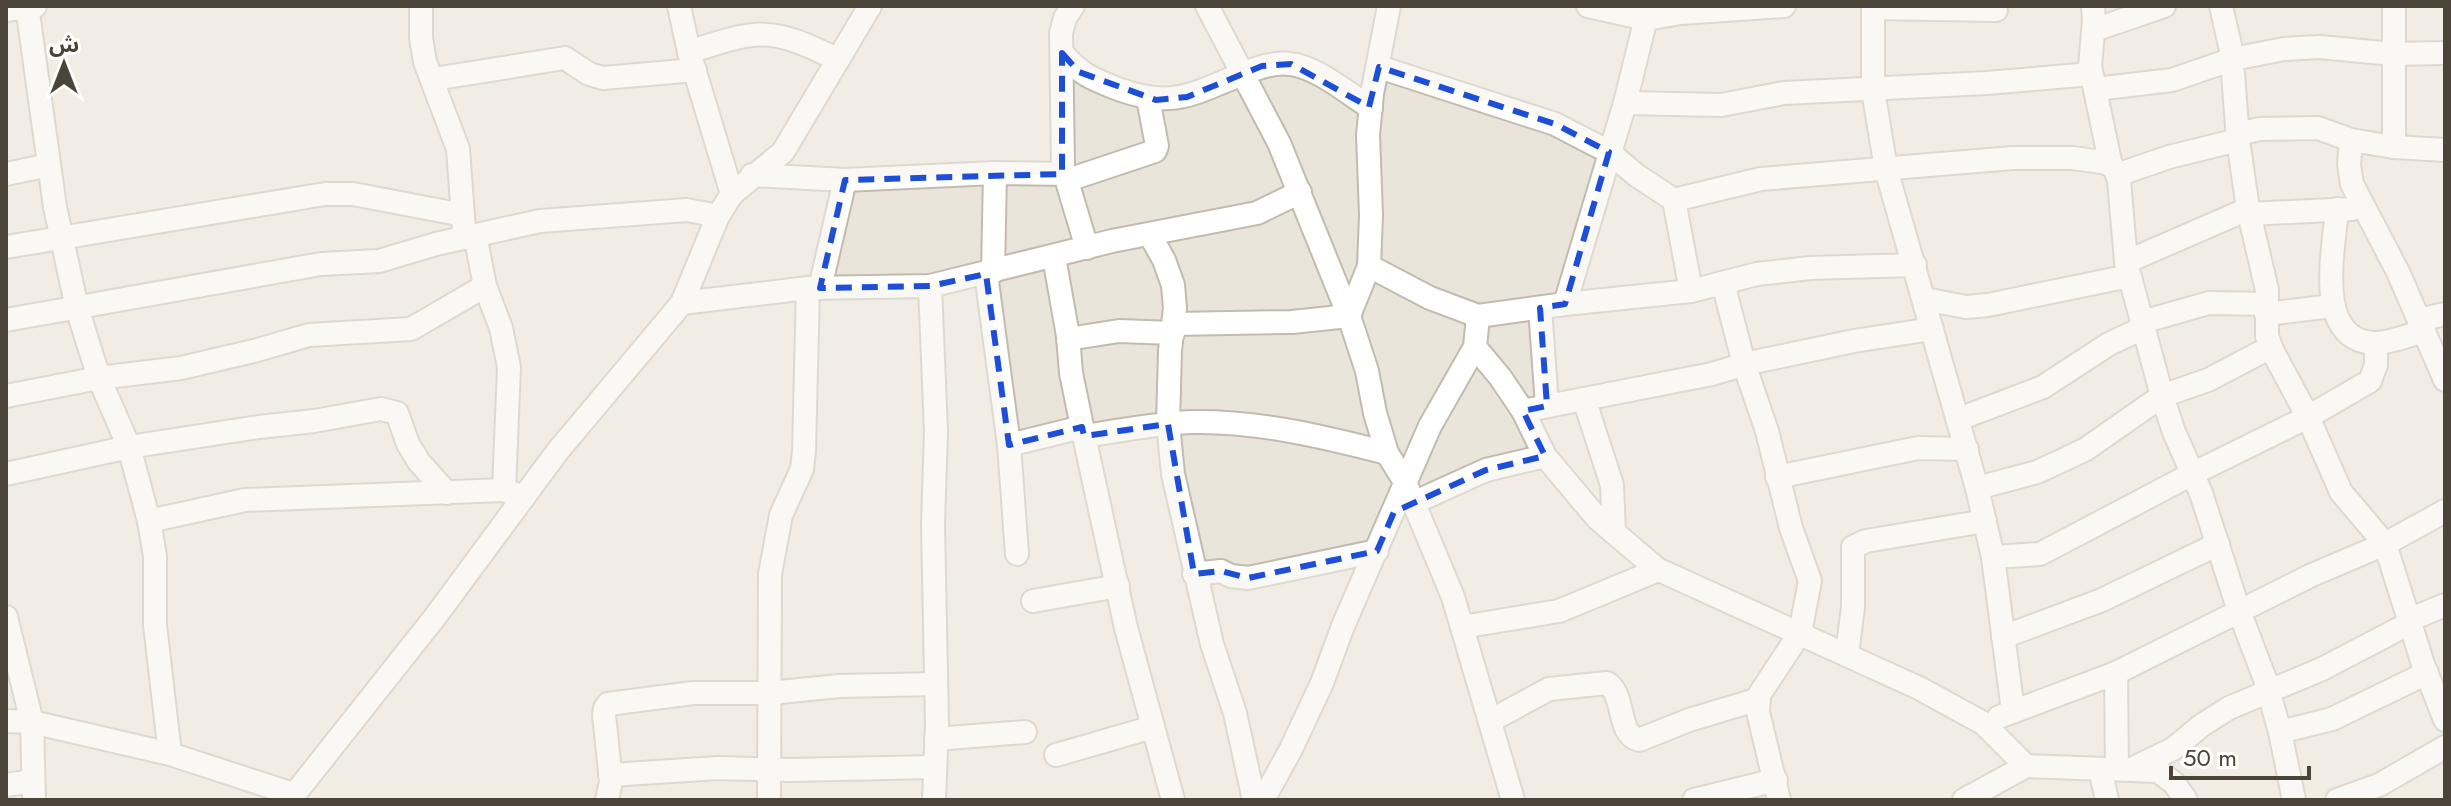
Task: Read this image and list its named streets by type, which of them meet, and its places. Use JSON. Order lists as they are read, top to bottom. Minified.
{"scale_bar":"50 m","north":"top"}
